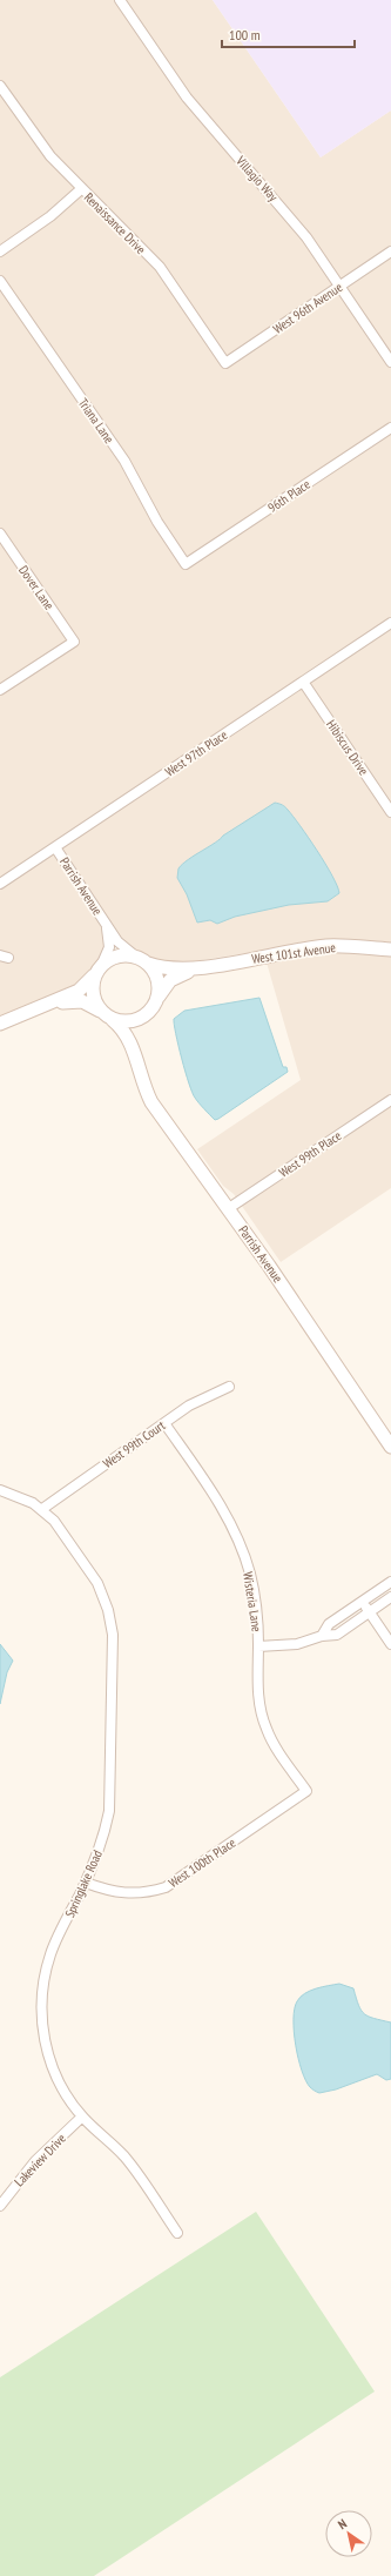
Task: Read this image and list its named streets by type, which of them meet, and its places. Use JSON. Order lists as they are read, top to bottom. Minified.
{"streets":{"street":["Villagio Way","Renaissance Drive","West 96th Avenue","Triana Lane","96th Place","Dover Lane","Hibiscus Drive","West 97th Place","Parrish Avenue","West 101st Avenue","West 99th Place","West 99th Court","Wisteria Lane","West 100th Place","Springlake Road","Lakeview Drive"]},"crossings":[["Villagio Way","West 96th Avenue"],["Renaissance Drive","West 96th Avenue"],["Triana Lane","96th Place"],["Hibiscus Drive","West 97th Place"],["West 97th Place","Parrish Avenue"],["Parrish Avenue","West 101st Avenue"],["Parrish Avenue","West 99th Place"],["West 99th Court","Wisteria Lane"],["West 99th Court","Springlake Road"],["Wisteria Lane","West 100th Place"],["West 100th Place","Springlake Road"],["Springlake Road","Lakeview Drive"]],"scale_bar":"100 m","north":"top left"}
